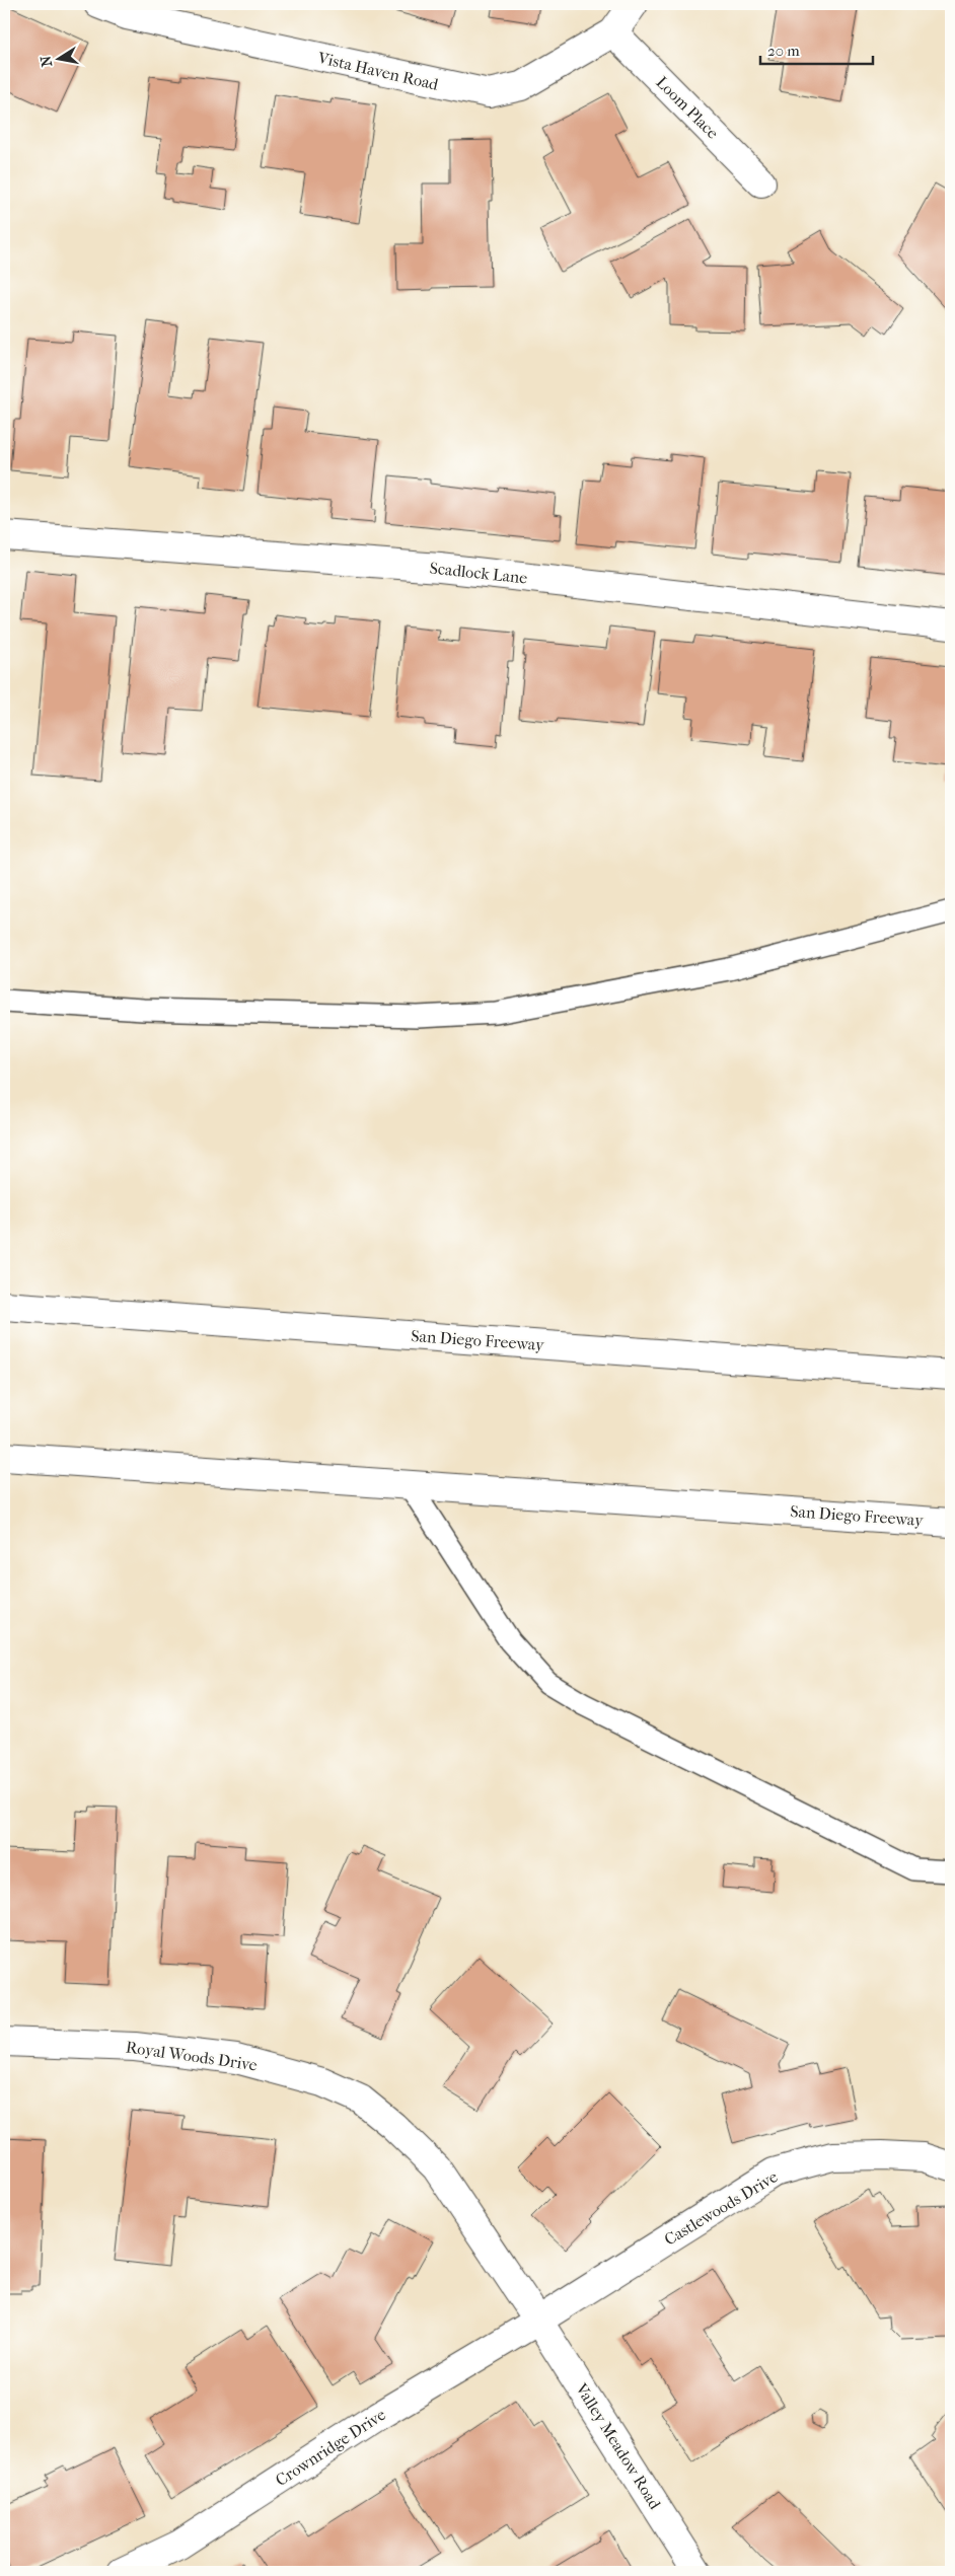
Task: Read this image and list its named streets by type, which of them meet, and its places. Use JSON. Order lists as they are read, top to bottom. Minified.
{"streets":{"main road":["Vista Haven Road","Loom Place","Scadlock Lane","San Diego Freeway","Royal Woods Drive","Castlewoods Drive","Valley Meadow Road","Crownridge Drive"]},"crossings":[["Vista Haven Road","Loom Place"],["Royal Woods Drive","Castlewoods Drive"],["Royal Woods Drive","Valley Meadow Road"],["Royal Woods Drive","Crownridge Drive"],["Castlewoods Drive","Valley Meadow Road"],["Castlewoods Drive","Crownridge Drive"],["Valley Meadow Road","Crownridge Drive"]],"scale_bar":"20 m","north":"left"}
